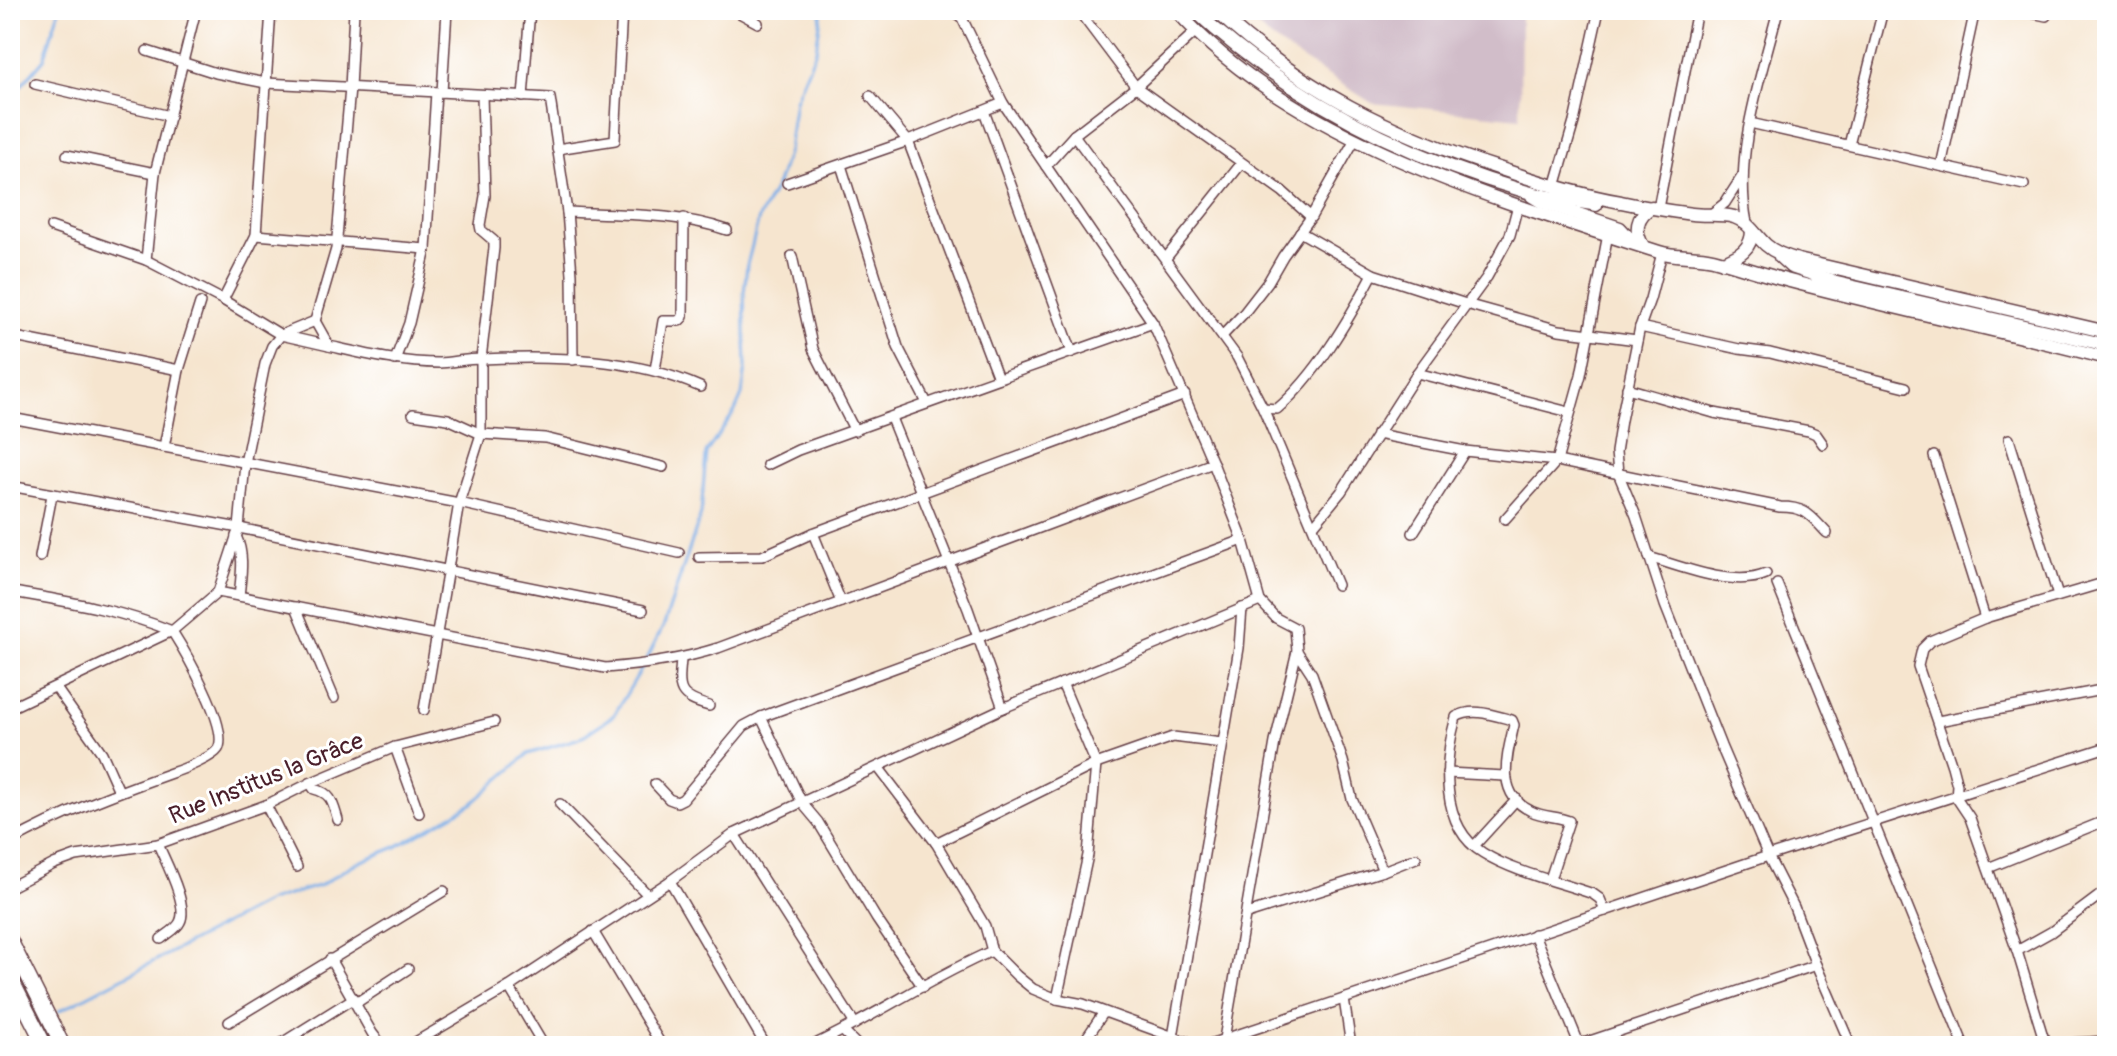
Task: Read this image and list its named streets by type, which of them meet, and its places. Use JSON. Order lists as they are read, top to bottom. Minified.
{"streets":{"street":["Rue Institus la Grâce"]}}
